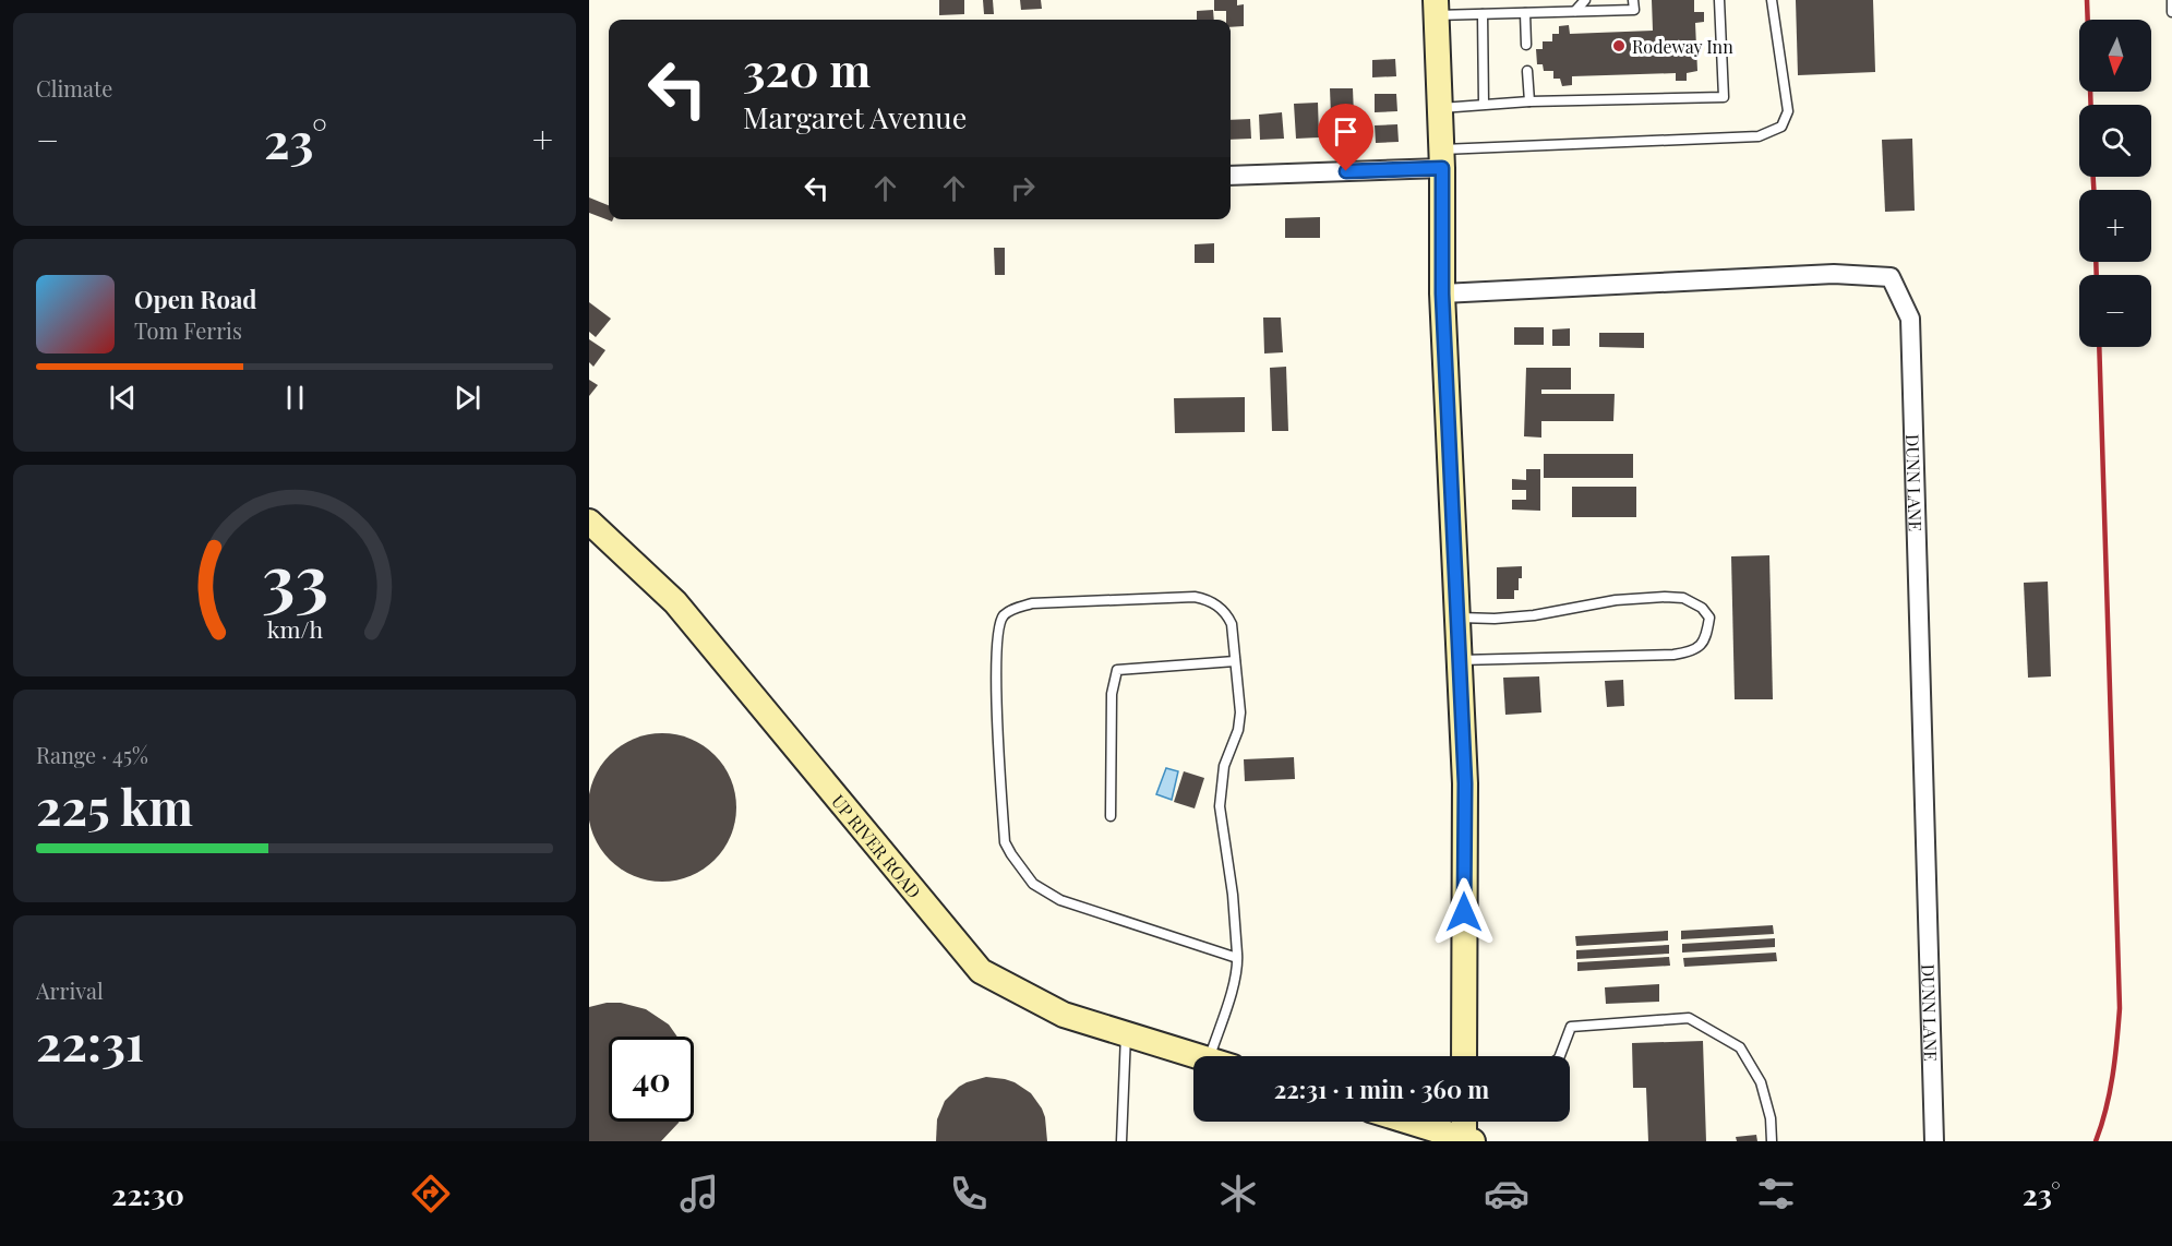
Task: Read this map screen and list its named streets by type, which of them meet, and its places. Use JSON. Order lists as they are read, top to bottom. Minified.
{"streets":{"street":["DUNN LANE","UP RIVER ROAD"]},"places":["Rodeway Inn"],"north":"bottom","page":{"tile":["Climate",["Range · 45%","225 km"],["Arrival","22:31"]],"map_buttons":["+","−"],"turn":["320 m","Margaret Avenue"],"heat":["−","23°","+"],"song":["Open Road","Tom Ferris"],"limit":"40","trip":"22:31 · 1 min · 360 m","tabs":["22:30","23°"],"gauge":["33","km/h"]}}
